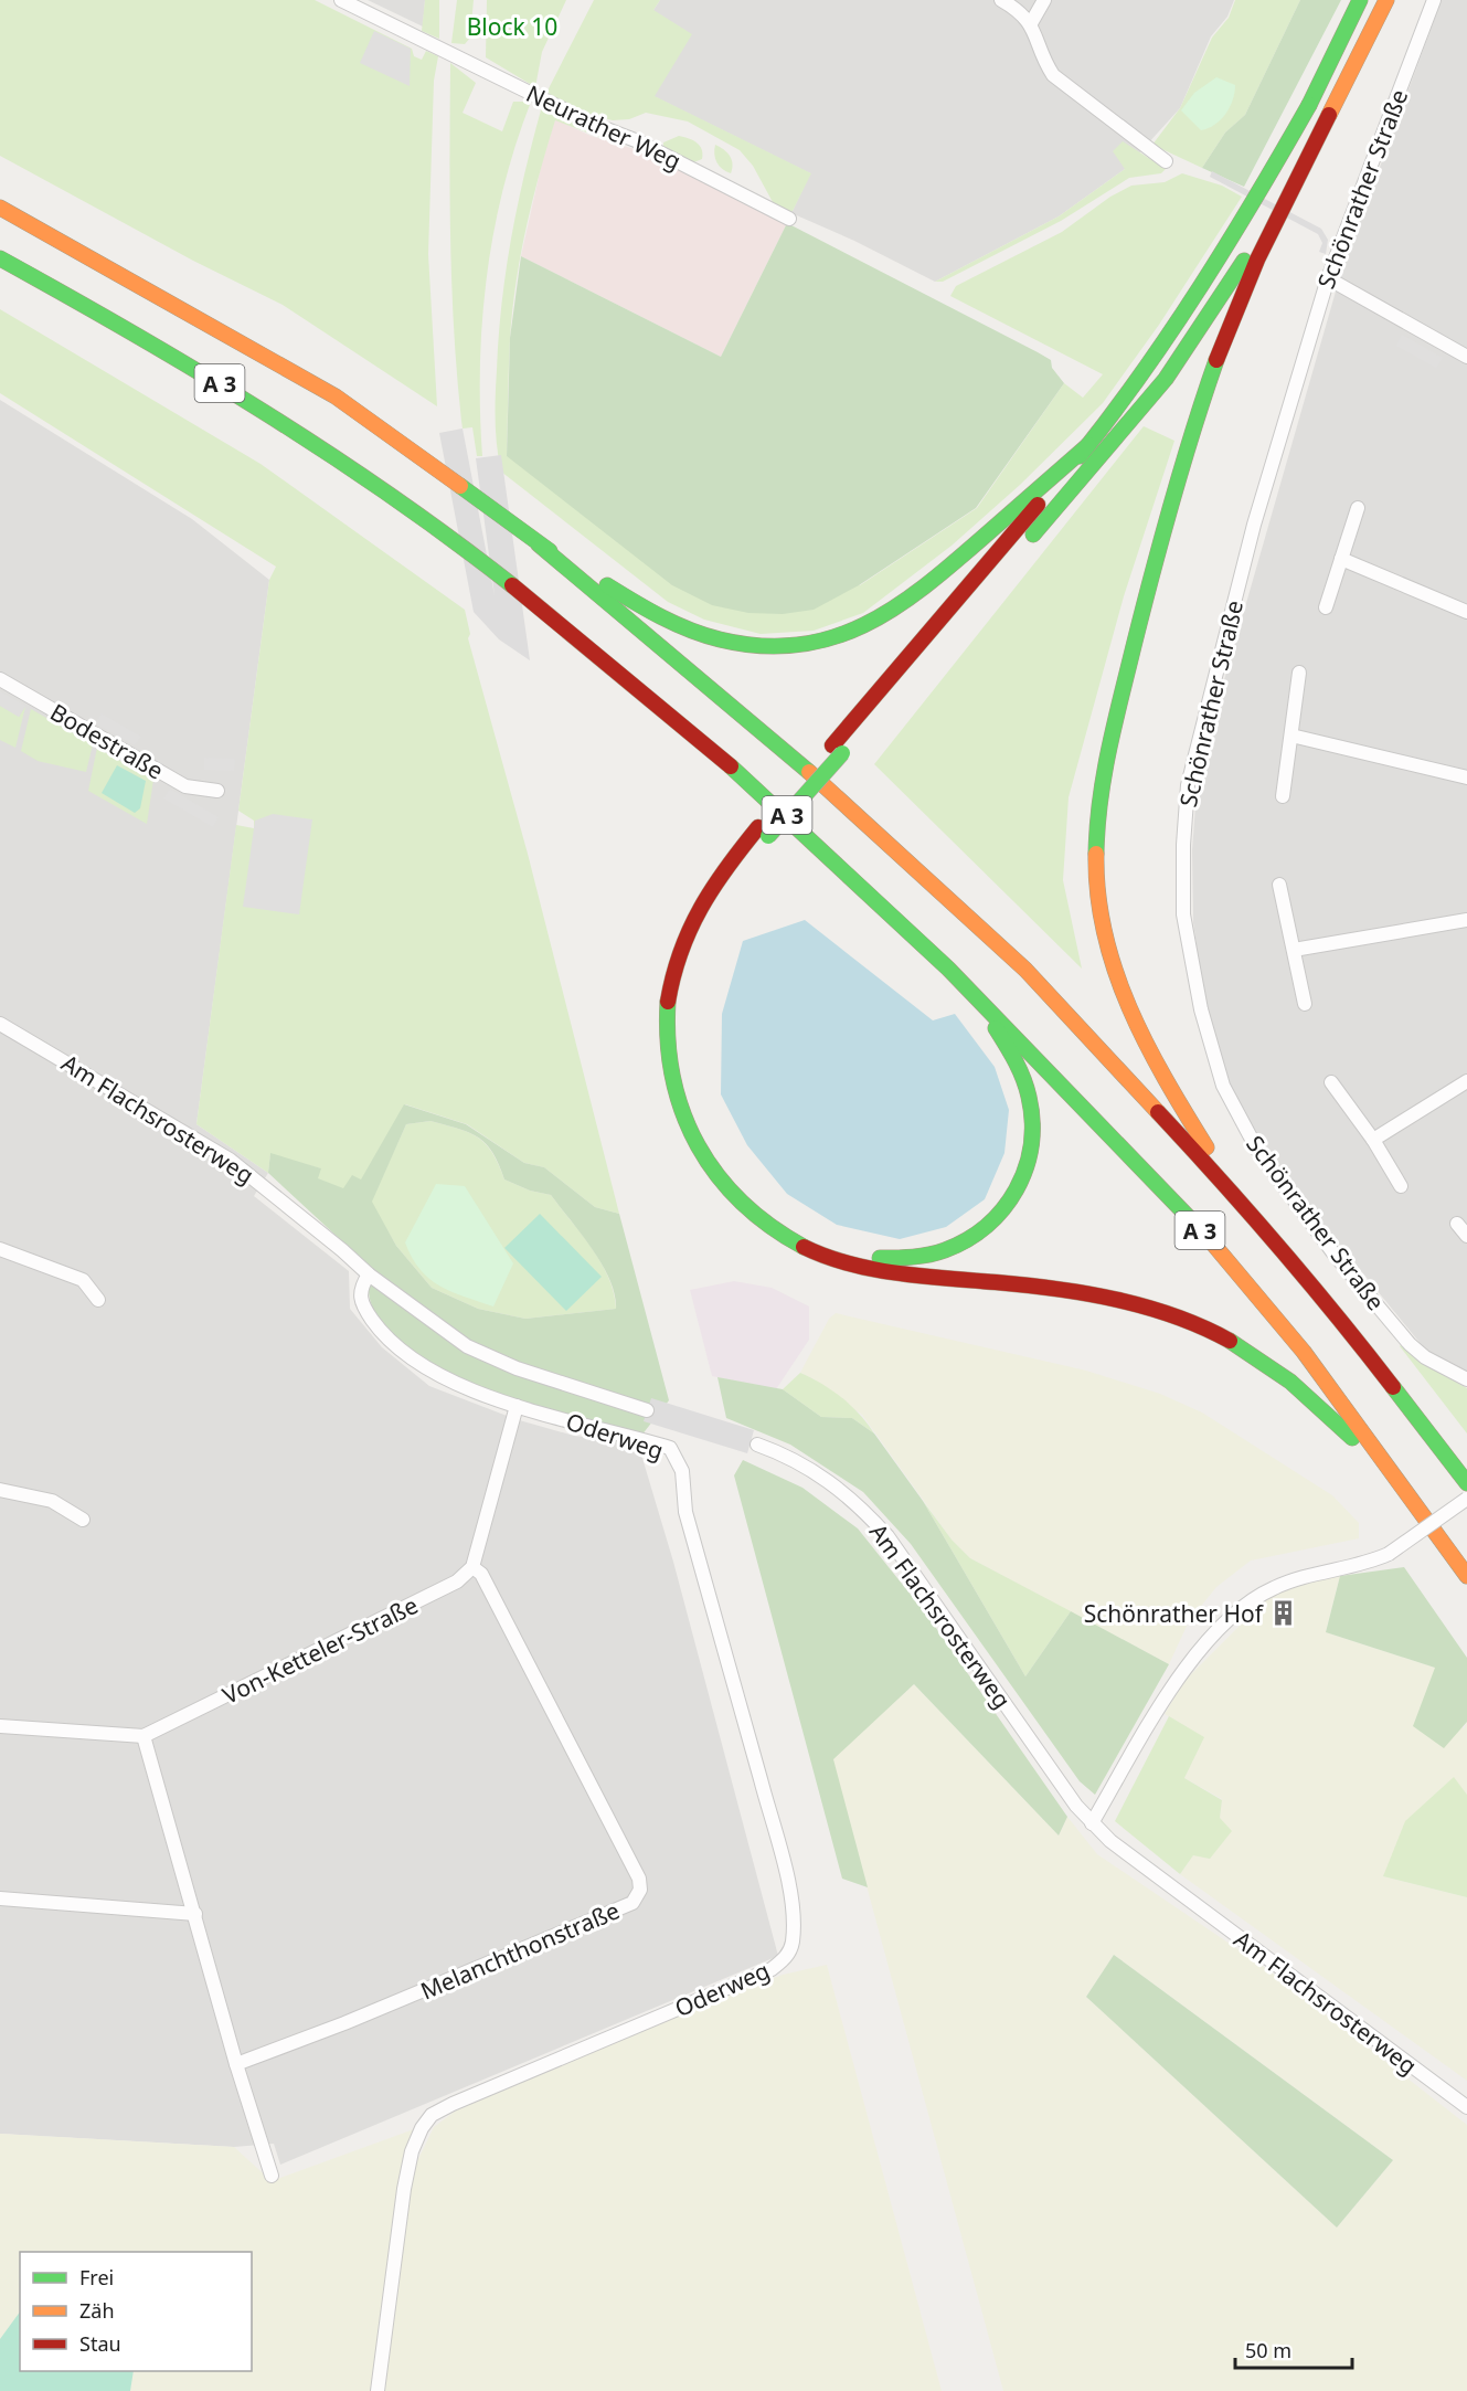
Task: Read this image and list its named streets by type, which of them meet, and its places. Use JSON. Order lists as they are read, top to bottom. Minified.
{"streets":{"main road":["A 3"],"street":["Neurather Weg","Schönrather Straße","Bodestraße","Am Flachsrosterweg","Oderweg","Von-Ketteler-Straße","Melanchthonstraße"]},"crossings":[["Von-Ketteler-Straße","Melanchthonstraße"]],"parks":["Block 10"],"places":{"building":["Schönrather Hof"]},"legend":["Frei","Zäh","Stau"],"scale_bar":"50 m"}
